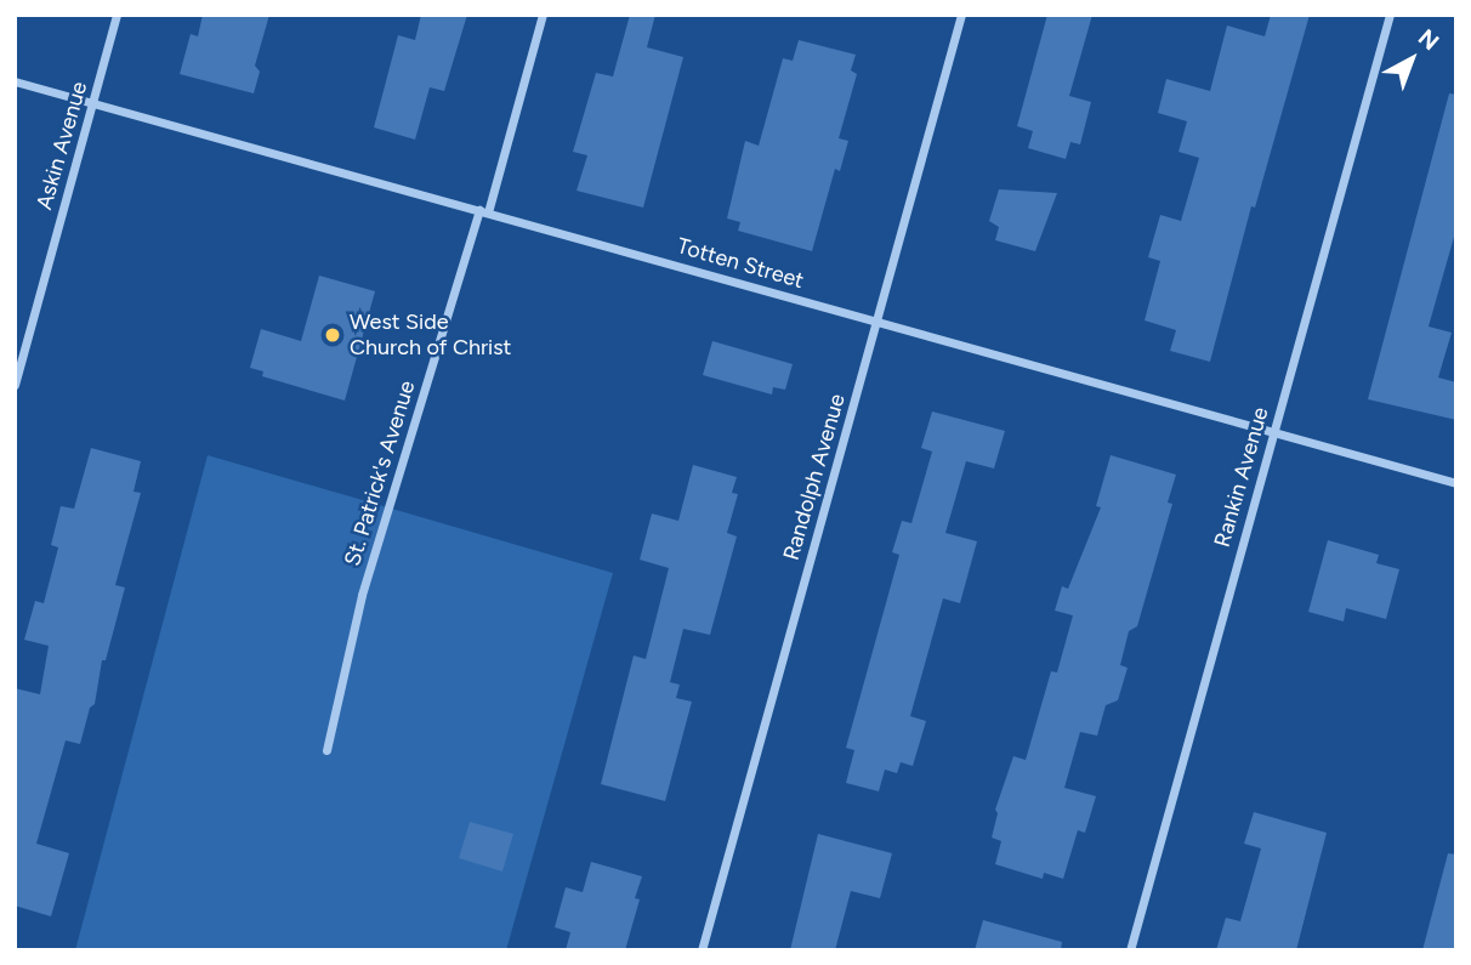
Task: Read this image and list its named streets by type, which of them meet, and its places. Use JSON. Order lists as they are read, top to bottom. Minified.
{"streets":{"street":["Askin Avenue","Totten Street","St. Patrick's Avenue","Randolph Avenue","Rankin Avenue"]},"crossings":[["Askin Avenue","Totten Street"],["Totten Street","St. Patrick's Avenue"],["Totten Street","Randolph Avenue"],["Totten Street","Rankin Avenue"]],"places":["West Side Church of Christ"],"north":"top right"}
